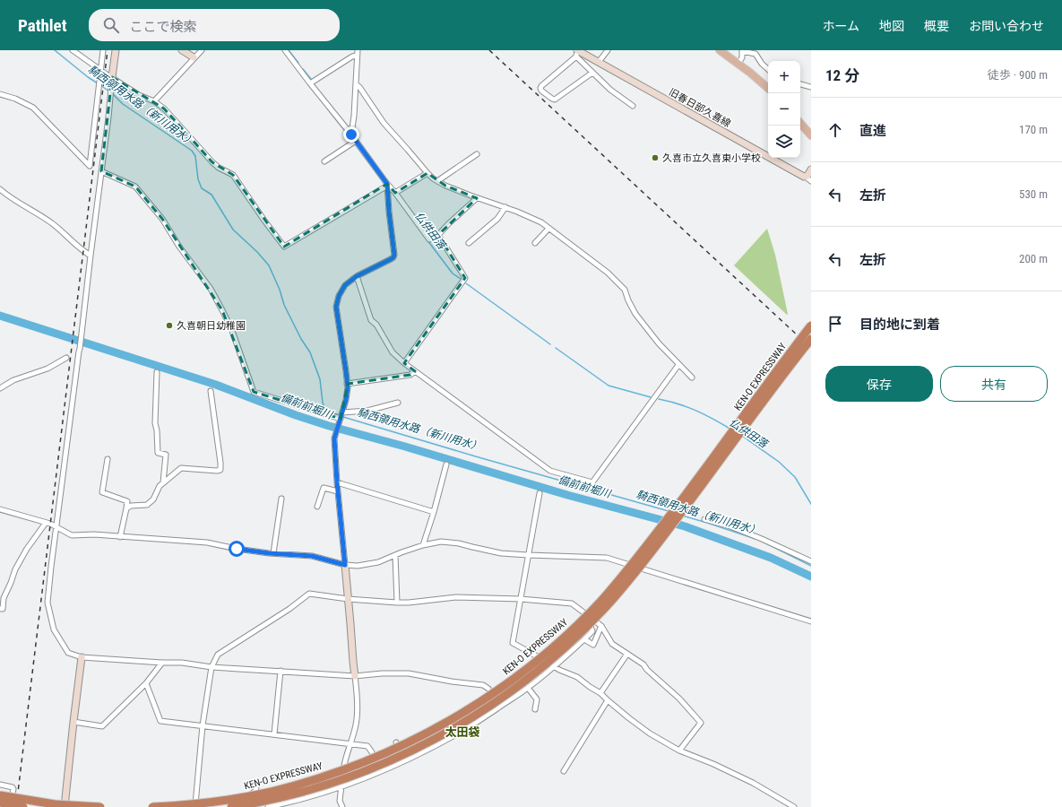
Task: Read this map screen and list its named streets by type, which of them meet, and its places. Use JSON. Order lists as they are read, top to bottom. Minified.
{"streets":{"highway":["KEN-O EXPRESSWAY"],"street":["旧春日部久喜線"]},"districts":["太田袋"],"water":["騎西領用水路（新川用水）","仏供田落","備前前堀川"],"places":["久喜市立久喜東小学校","久喜朝日幼稚園"],"page":{"header":"Pathlet","search":"ここで検索","nav":["ホーム","地図","概要","お問い合わせ"],"heading":["12 分","徒歩 · 900 m"],"map_buttons":["+","−"],"list":[["直進","170 m"],["左折","530 m"],["左折","200 m"],"目的地に到着"],"buttons":["保存","共有"]}}
